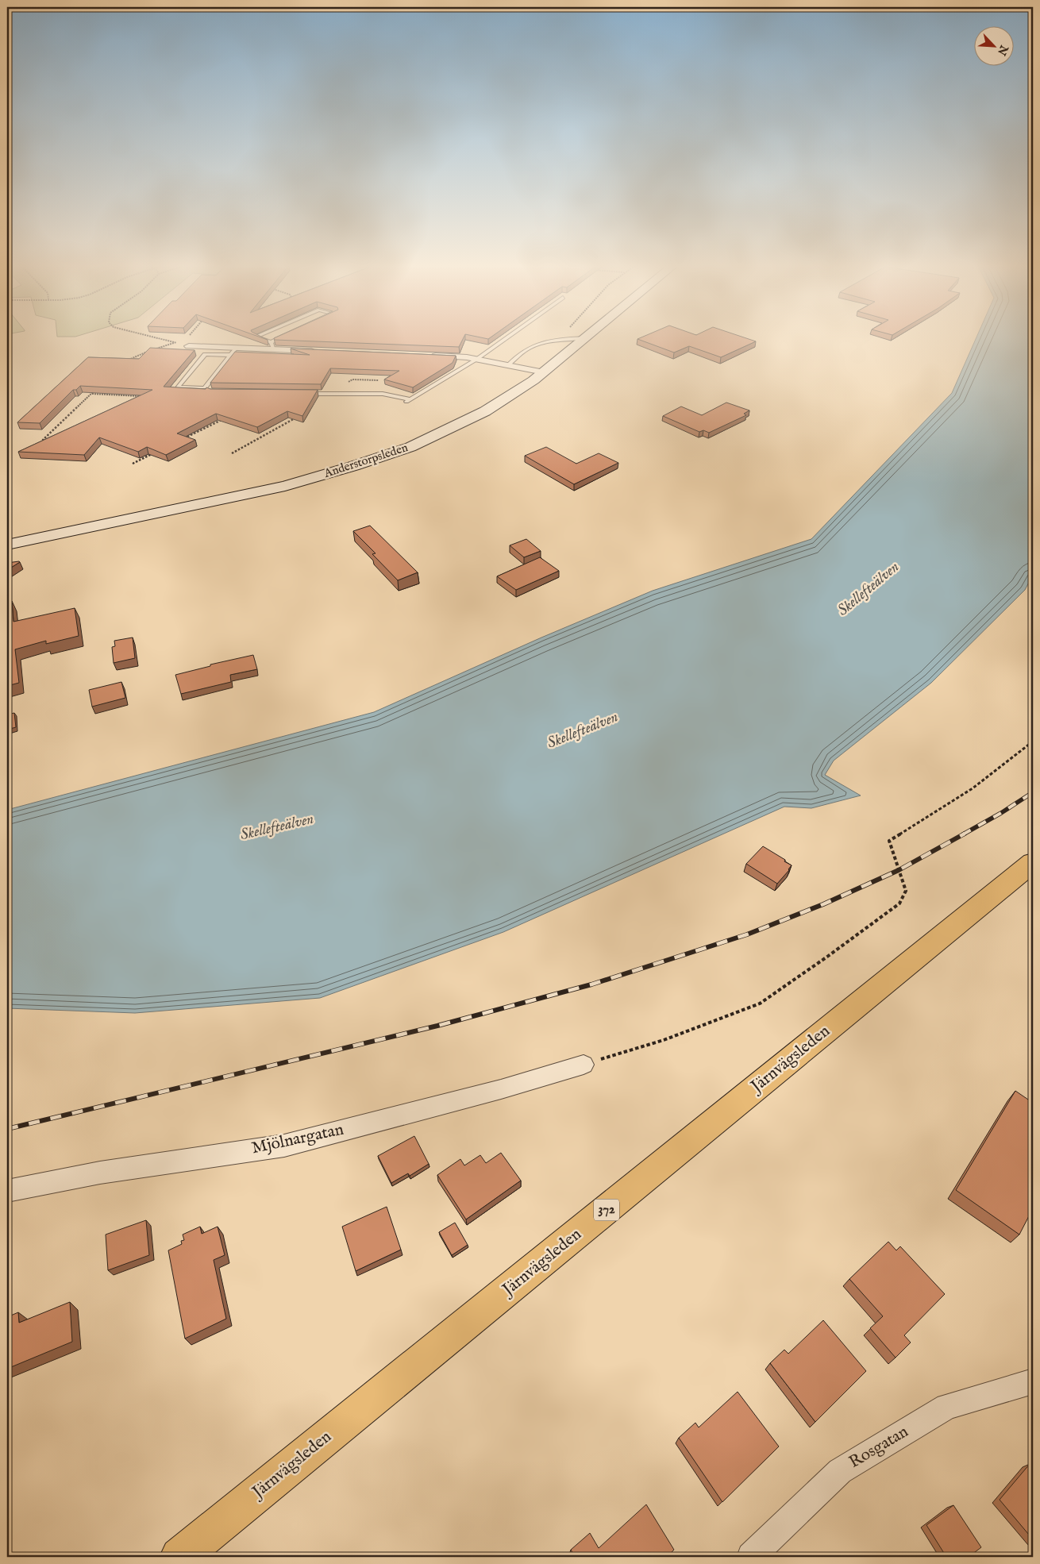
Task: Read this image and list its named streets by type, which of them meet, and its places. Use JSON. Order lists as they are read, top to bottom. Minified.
{"streets":{"main road":["Anderstorpsleden","Järnvägsleden","372"],"street":["Mjölnargatan","Rosgatan"]},"water":["Skellefteälven"],"north":"bottom right"}
